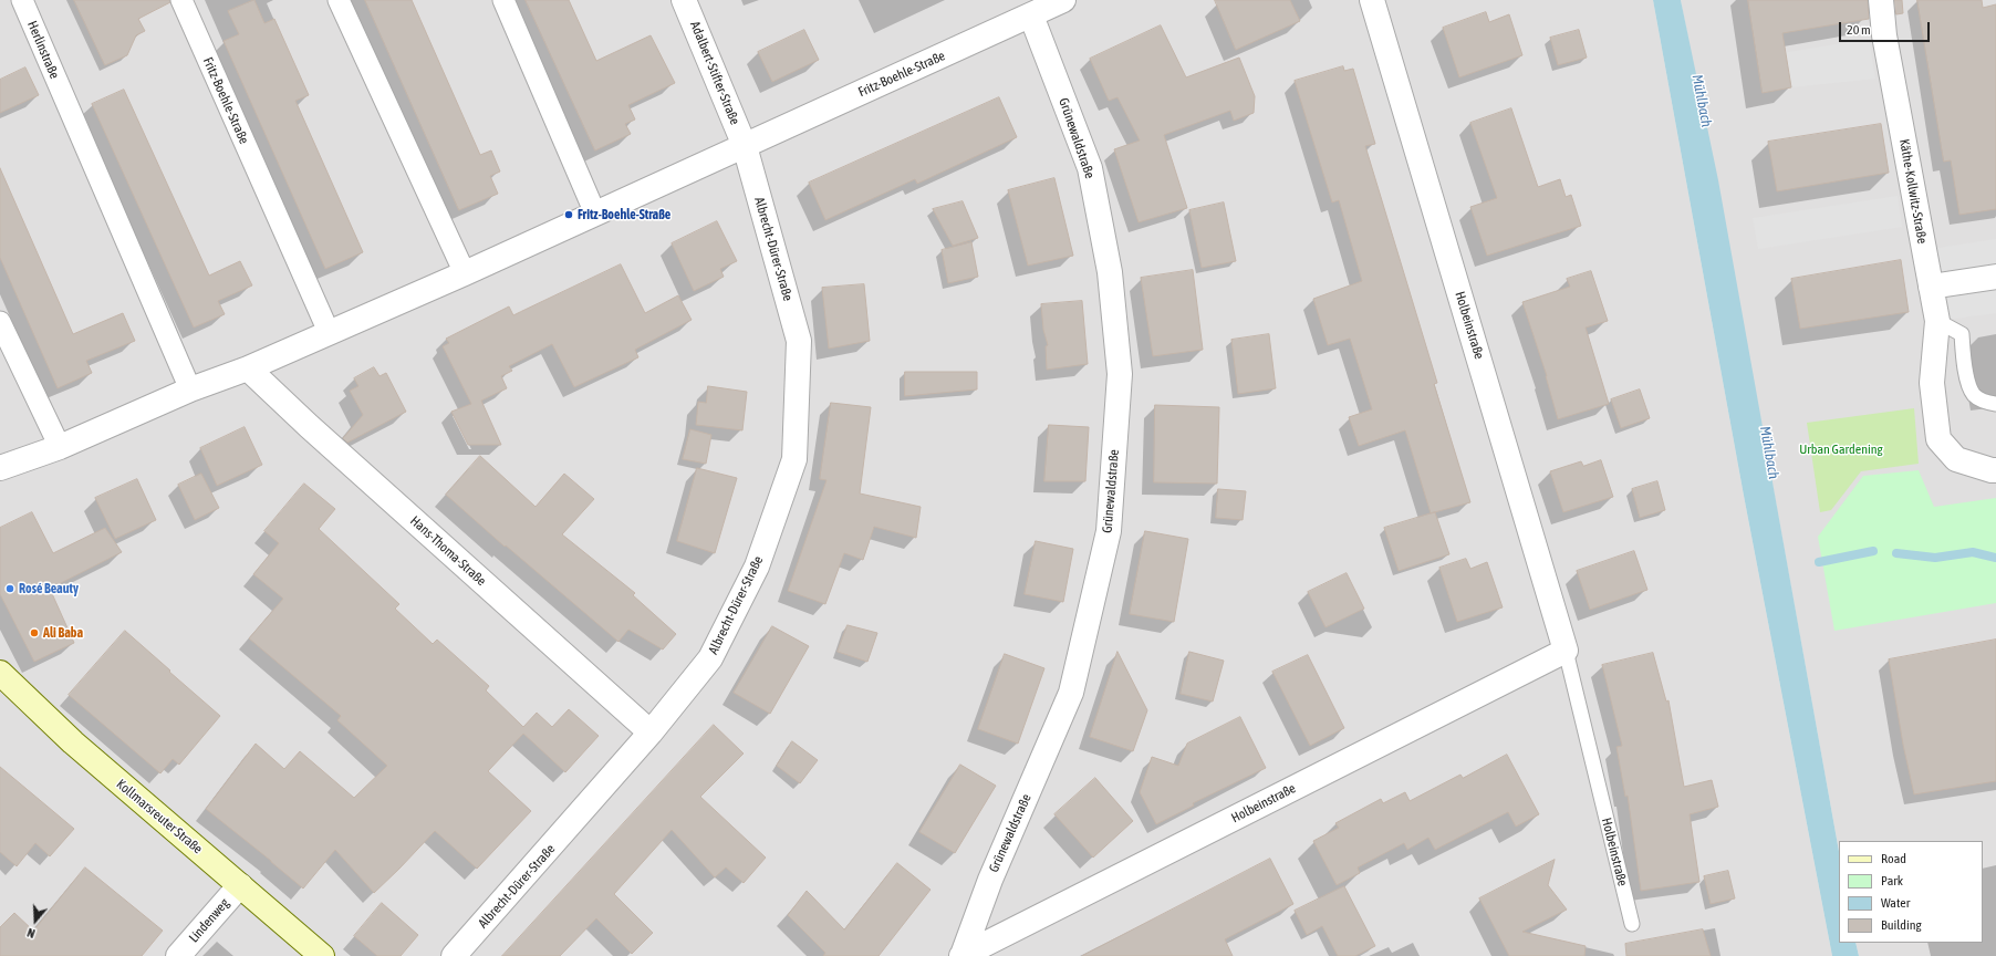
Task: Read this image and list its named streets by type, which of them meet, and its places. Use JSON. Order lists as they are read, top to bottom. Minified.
{"streets":{"main road":["Kollmarsreuter Straße"],"street":["Herlinstraße","Adalbert-Stifter-Straße","Fritz-Boehle-Straße","Grünewaldstraße","Käthe-Kollwitz-Straße","Albrecht-Dürer-Straße","Holbeinstraße","Hans-Thoma-Straße","Lindenweg"]},"crossings":[["Herlinstraße","Fritz-Boehle-Straße"],["Adalbert-Stifter-Straße","Fritz-Boehle-Straße"],["Adalbert-Stifter-Straße","Albrecht-Dürer-Straße"],["Fritz-Boehle-Straße","Grünewaldstraße"],["Fritz-Boehle-Straße","Albrecht-Dürer-Straße"],["Fritz-Boehle-Straße","Hans-Thoma-Straße"],["Grünewaldstraße","Holbeinstraße"],["Albrecht-Dürer-Straße","Hans-Thoma-Straße"],["Kollmarsreuter Straße","Lindenweg"]],"water":["Mühlbach"],"parks":["Urban Gardening"],"places":["Fritz-Boehle-Straße","Rosé Beauty","Ali Baba"],"legend":["Road","Park","Water","Building"],"scale_bar":"20 m","north":"bottom"}
